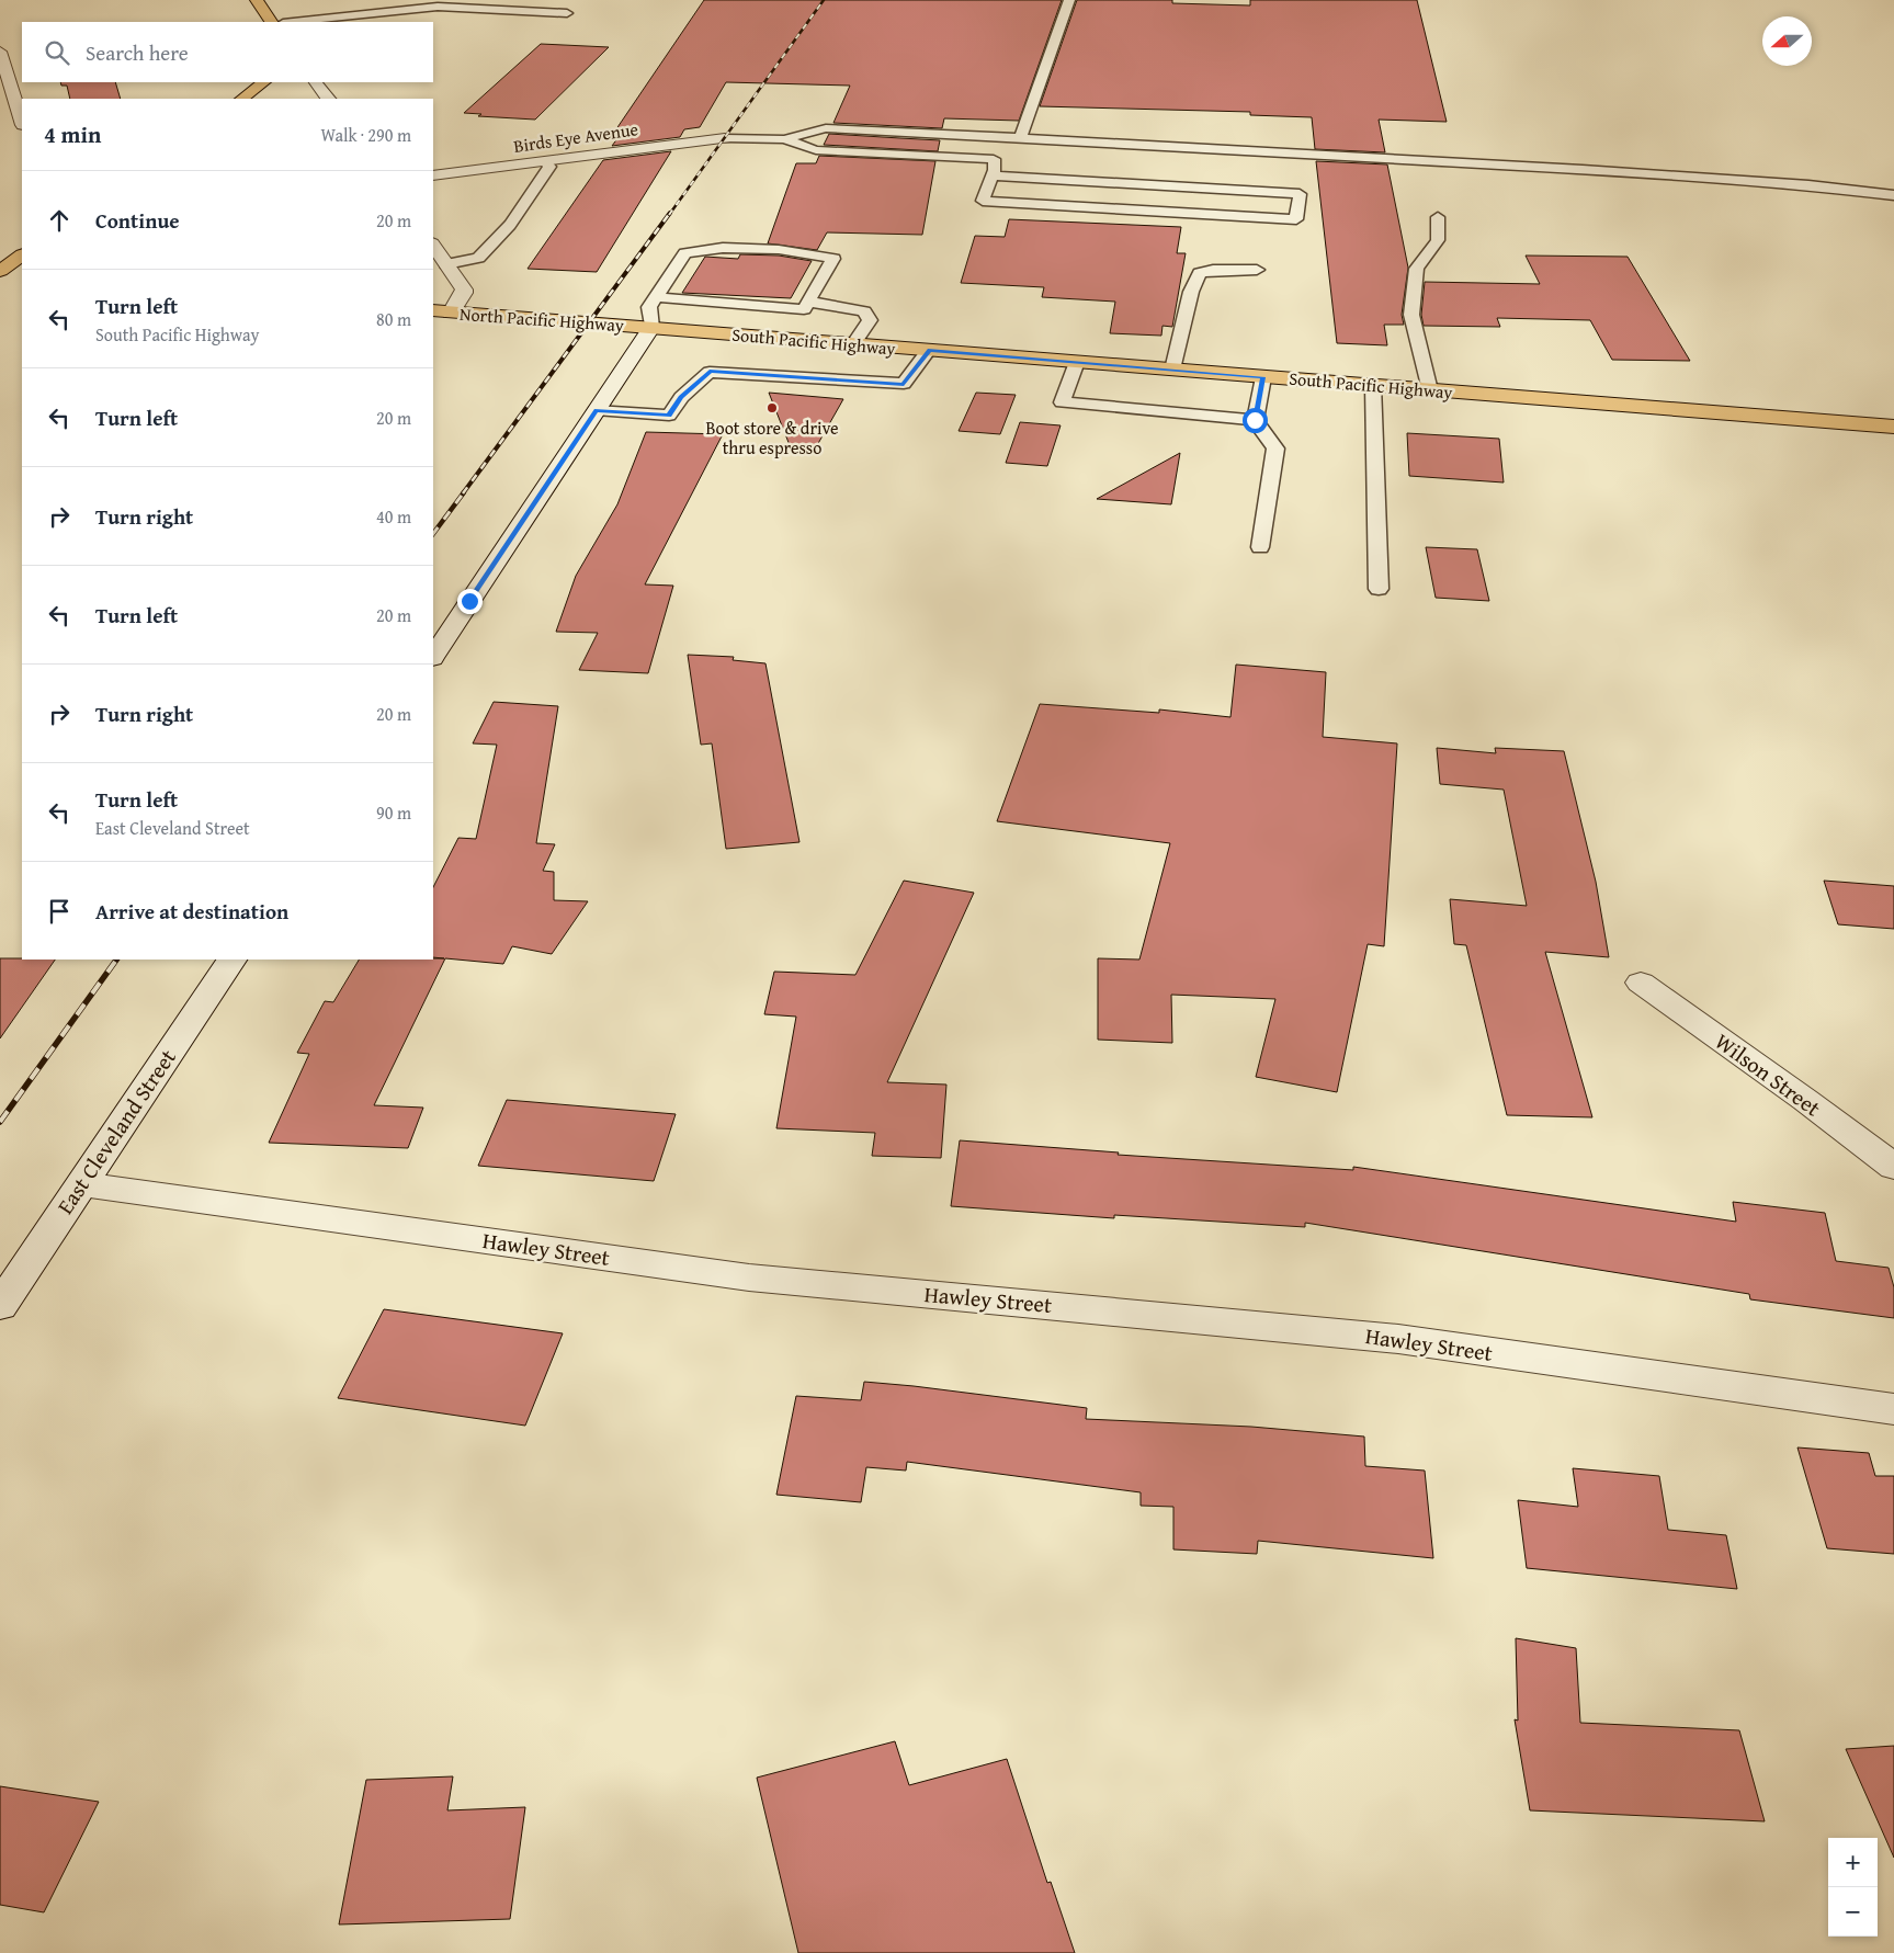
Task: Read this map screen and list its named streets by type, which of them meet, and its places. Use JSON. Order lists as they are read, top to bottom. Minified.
{"streets":{"main road":["North Pacific Highway","South Pacific Highway"],"street":["Birds Eye Avenue","Wilson Street","East Cleveland Street","Hawley Street"]},"crossings":[["North Pacific Highway","South Pacific Highway"],["East Cleveland Street","Hawley Street"]],"places":["Boot store & drive thru espresso"],"north":"left","page":{"search":"Search here","heading":["4 min","Walk · 290 m"],"list":[["Continue","20 m"],["Turn left","South Pacific Highway","80 m"],["Turn left","20 m"],["Turn right","40 m"],["Turn left","20 m"],["Turn right","20 m"],["Turn left","East Cleveland Street","90 m"],"Arrive at destination"],"map_buttons":["+","−"]}}
